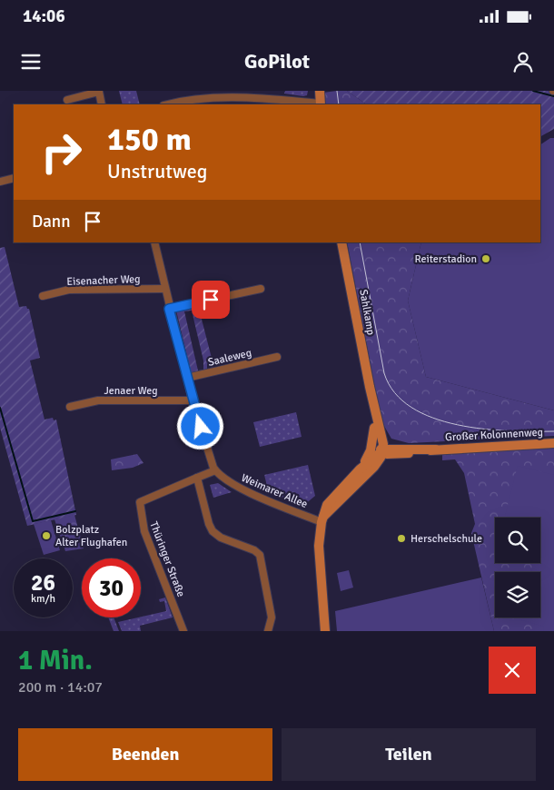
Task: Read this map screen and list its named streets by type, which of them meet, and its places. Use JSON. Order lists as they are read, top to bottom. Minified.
{"streets":{"street":["Eisenacher Weg","Sahlkamp","Saaleweg","Jenaer Weg","Großer Kolonnenweg","Weimarer Allee","Thüringer Straße"]},"crossings":[["Sahlkamp","Großer Kolonnenweg"],["Sahlkamp","Weimarer Allee"],["Weimarer Allee","Thüringer Straße"]],"places":["Reiterstadion","Bolzplatz Alter Flughafen","Herschelschule"],"page":{"status":"14:06","header":"GoPilot","turn":["150 m","Unstrutweg"],"then":"Dann","speed":"26 km/h","limit":"30","heading":["1 Min.","200 m · 14:07"],"buttons":["Beenden","Teilen"]}}
